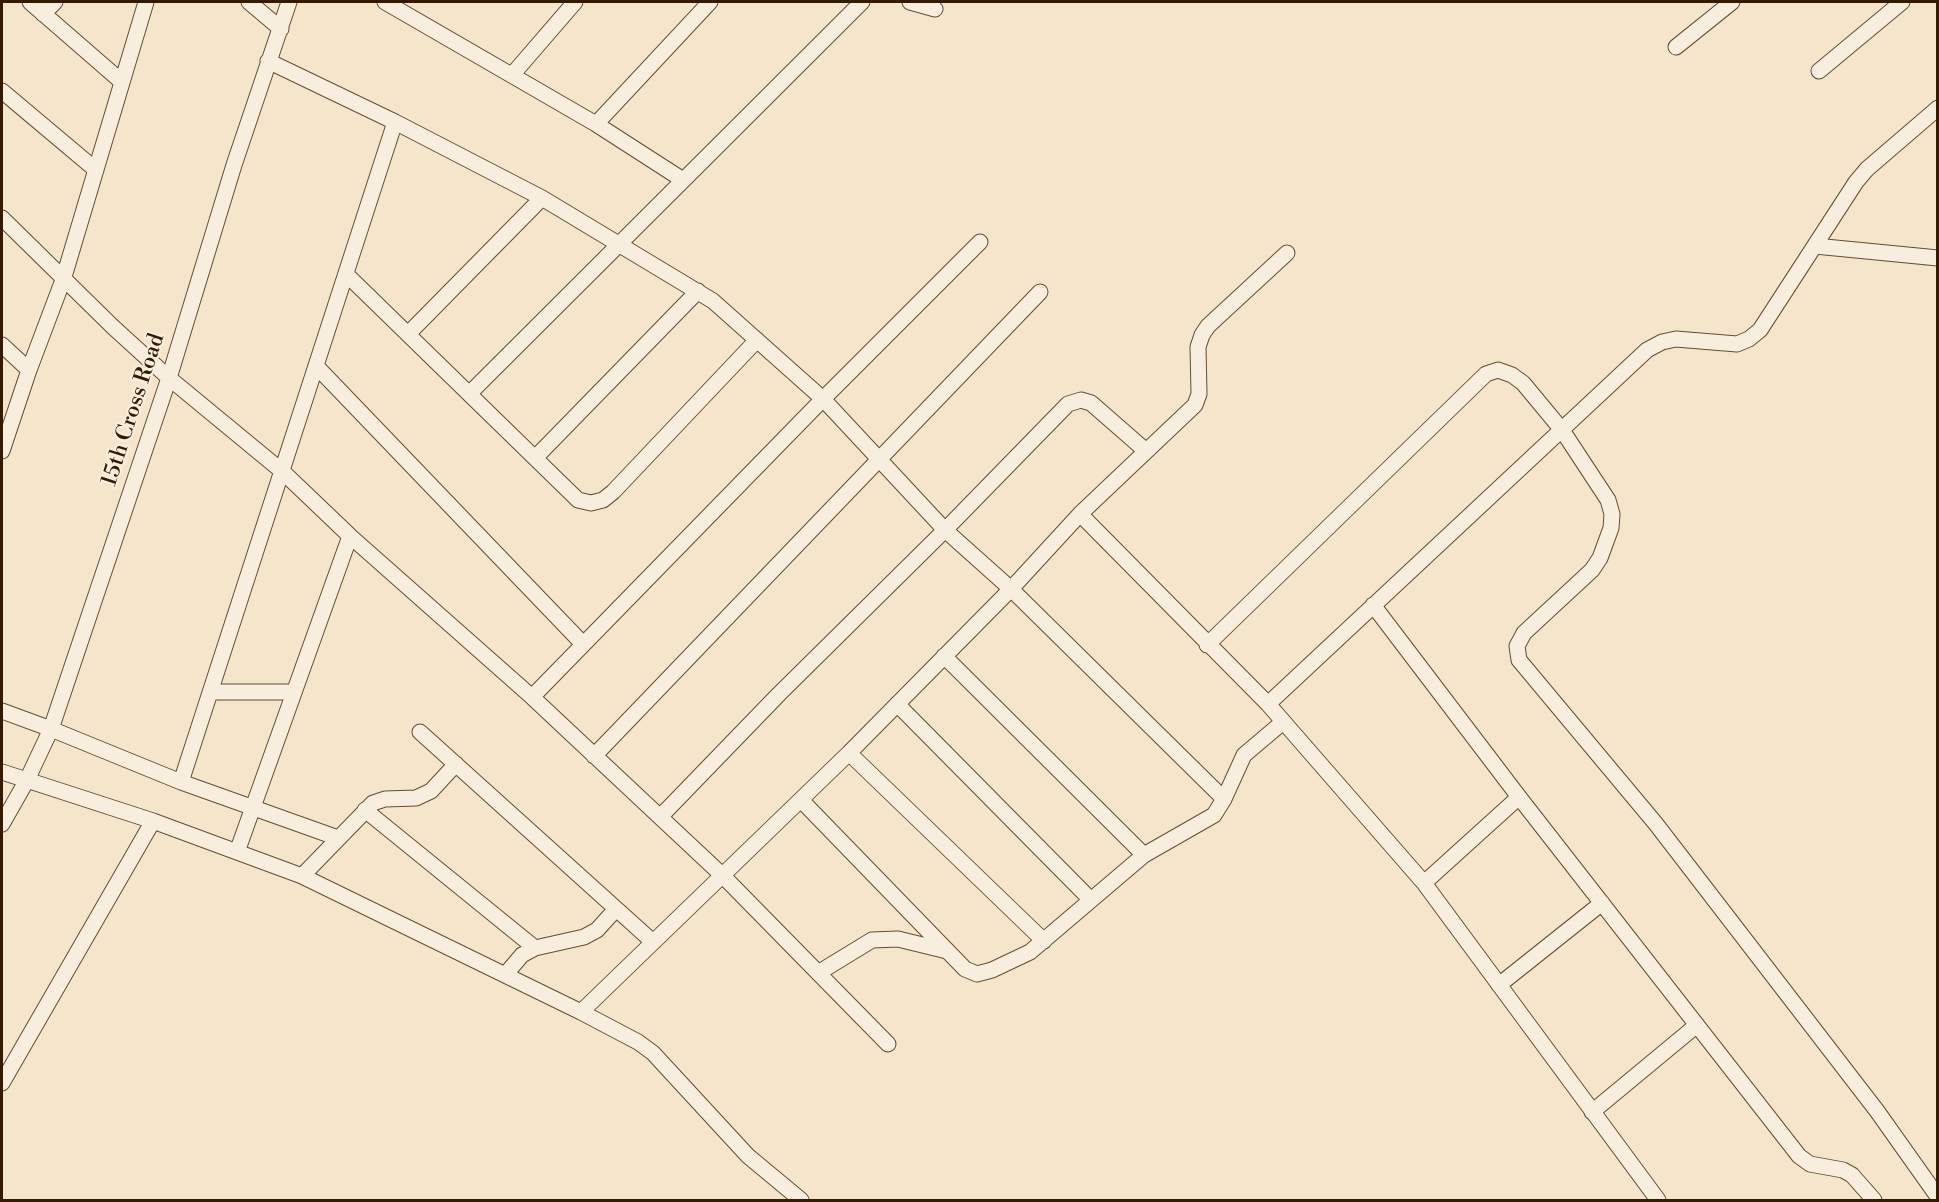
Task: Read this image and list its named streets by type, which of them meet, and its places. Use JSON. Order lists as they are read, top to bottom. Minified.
{"streets":{"street":["15th Cross Road"]}}
